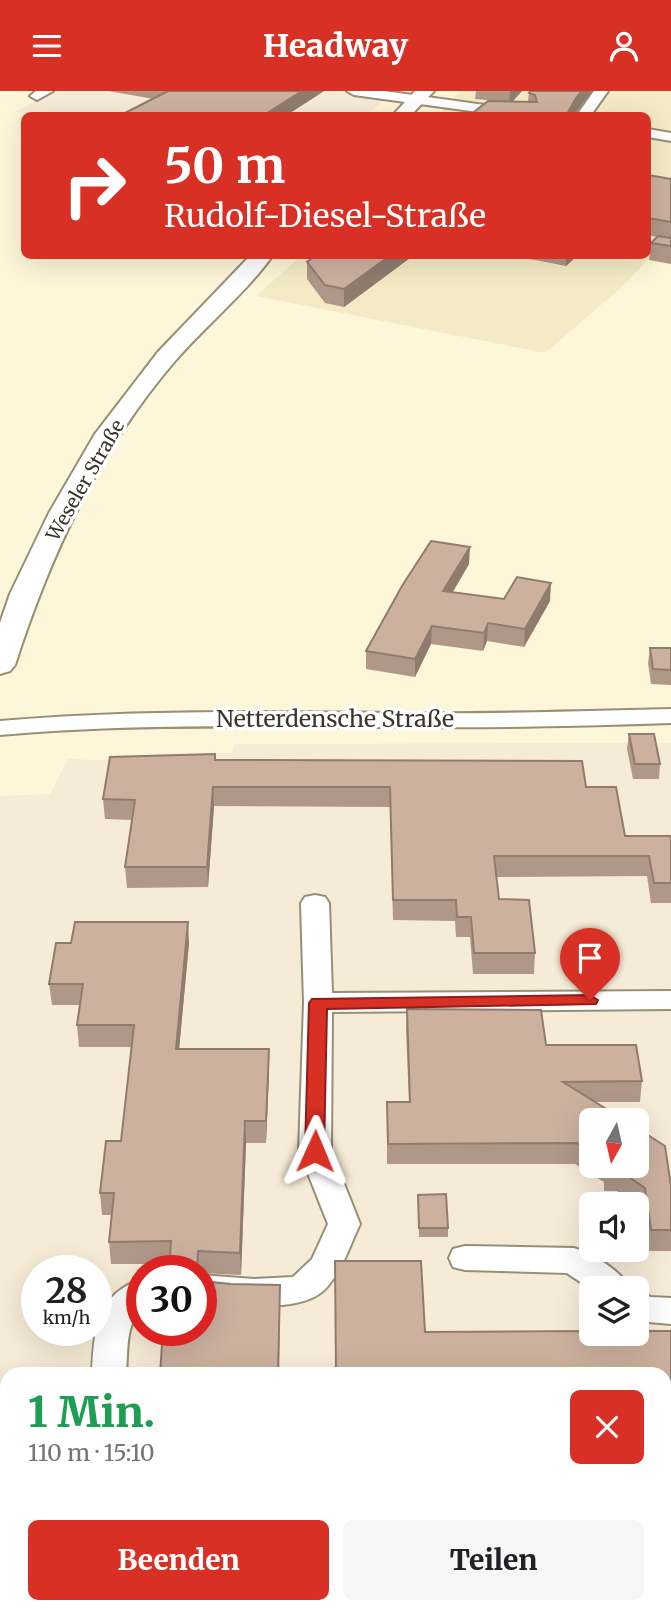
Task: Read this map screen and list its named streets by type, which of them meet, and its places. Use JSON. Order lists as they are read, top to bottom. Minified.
{"streets":{"main road":["Weseler Straße"],"street":["Netterdensche Straße"]},"north":"bottom","page":{"header":"Headway","turn":["50 m","Rudolf-Diesel-Straße"],"speed":"28 km/h","limit":"30","heading":["1 Min.","110 m · 15:10"],"buttons":["Beenden","Teilen"]}}
